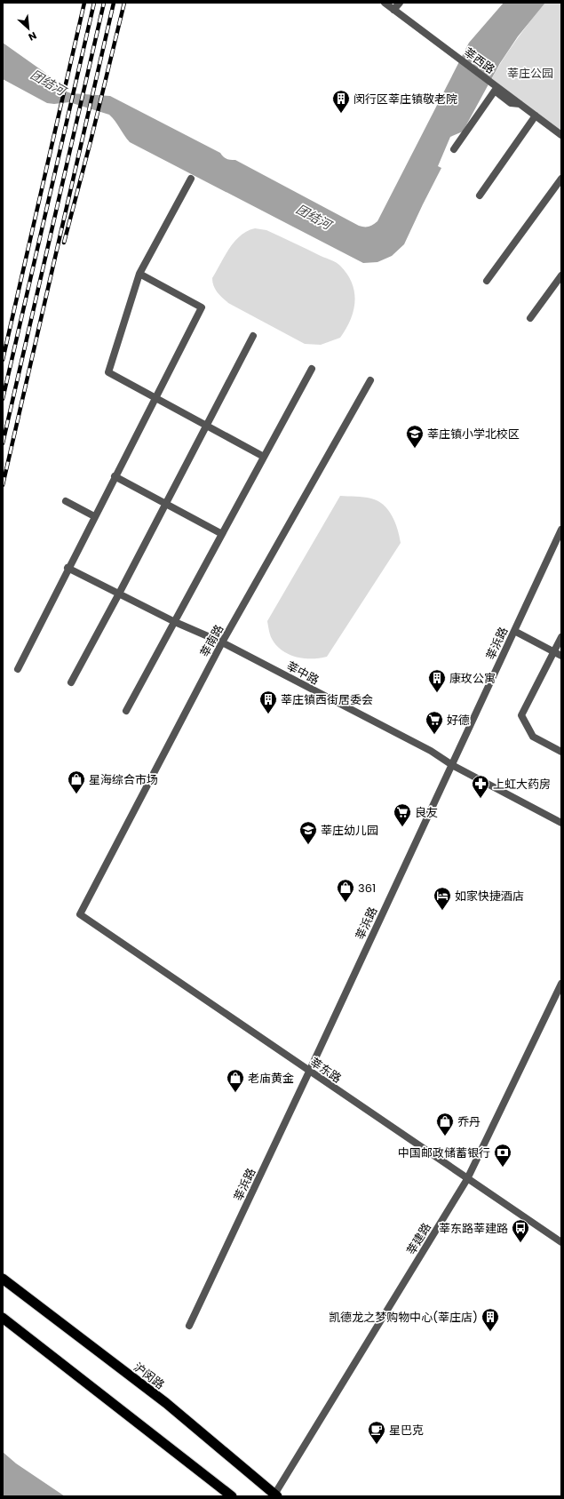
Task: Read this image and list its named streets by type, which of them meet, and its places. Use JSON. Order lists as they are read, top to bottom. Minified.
{"streets":{"highway":["沪闵路"],"street":["莘西路","莘南路","莘浜路","莘中路","莘东路","莘建路"]},"crossings":[["莘南路","莘中路"],["莘南路","莘东路"],["莘浜路","莘中路"],["莘浜路","莘东路"],["莘东路","莘建路"],["莘建路","沪闵路"]],"water":["团结河"],"parks":["莘庄公园"],"places":{"building":["闵行区莘庄镇敬老院","康玫公寓","莘庄镇西街居委会","凯德龙之梦购物中心(莘庄店)"],"school or university":["莘庄镇小学北校区","莘庄幼儿园"],"supermarket":["好德","良友"],"shop":["星海综合市场","361","老庙黄金","乔丹"],"pharmacy":["上虹大药房"],"hotel":["如家快捷酒店"],"bank":["中国邮政储蓄银行"],"bus stop":["莘东路莘建路"],"cafe":["星巴克"]},"north":"bottom right"}
